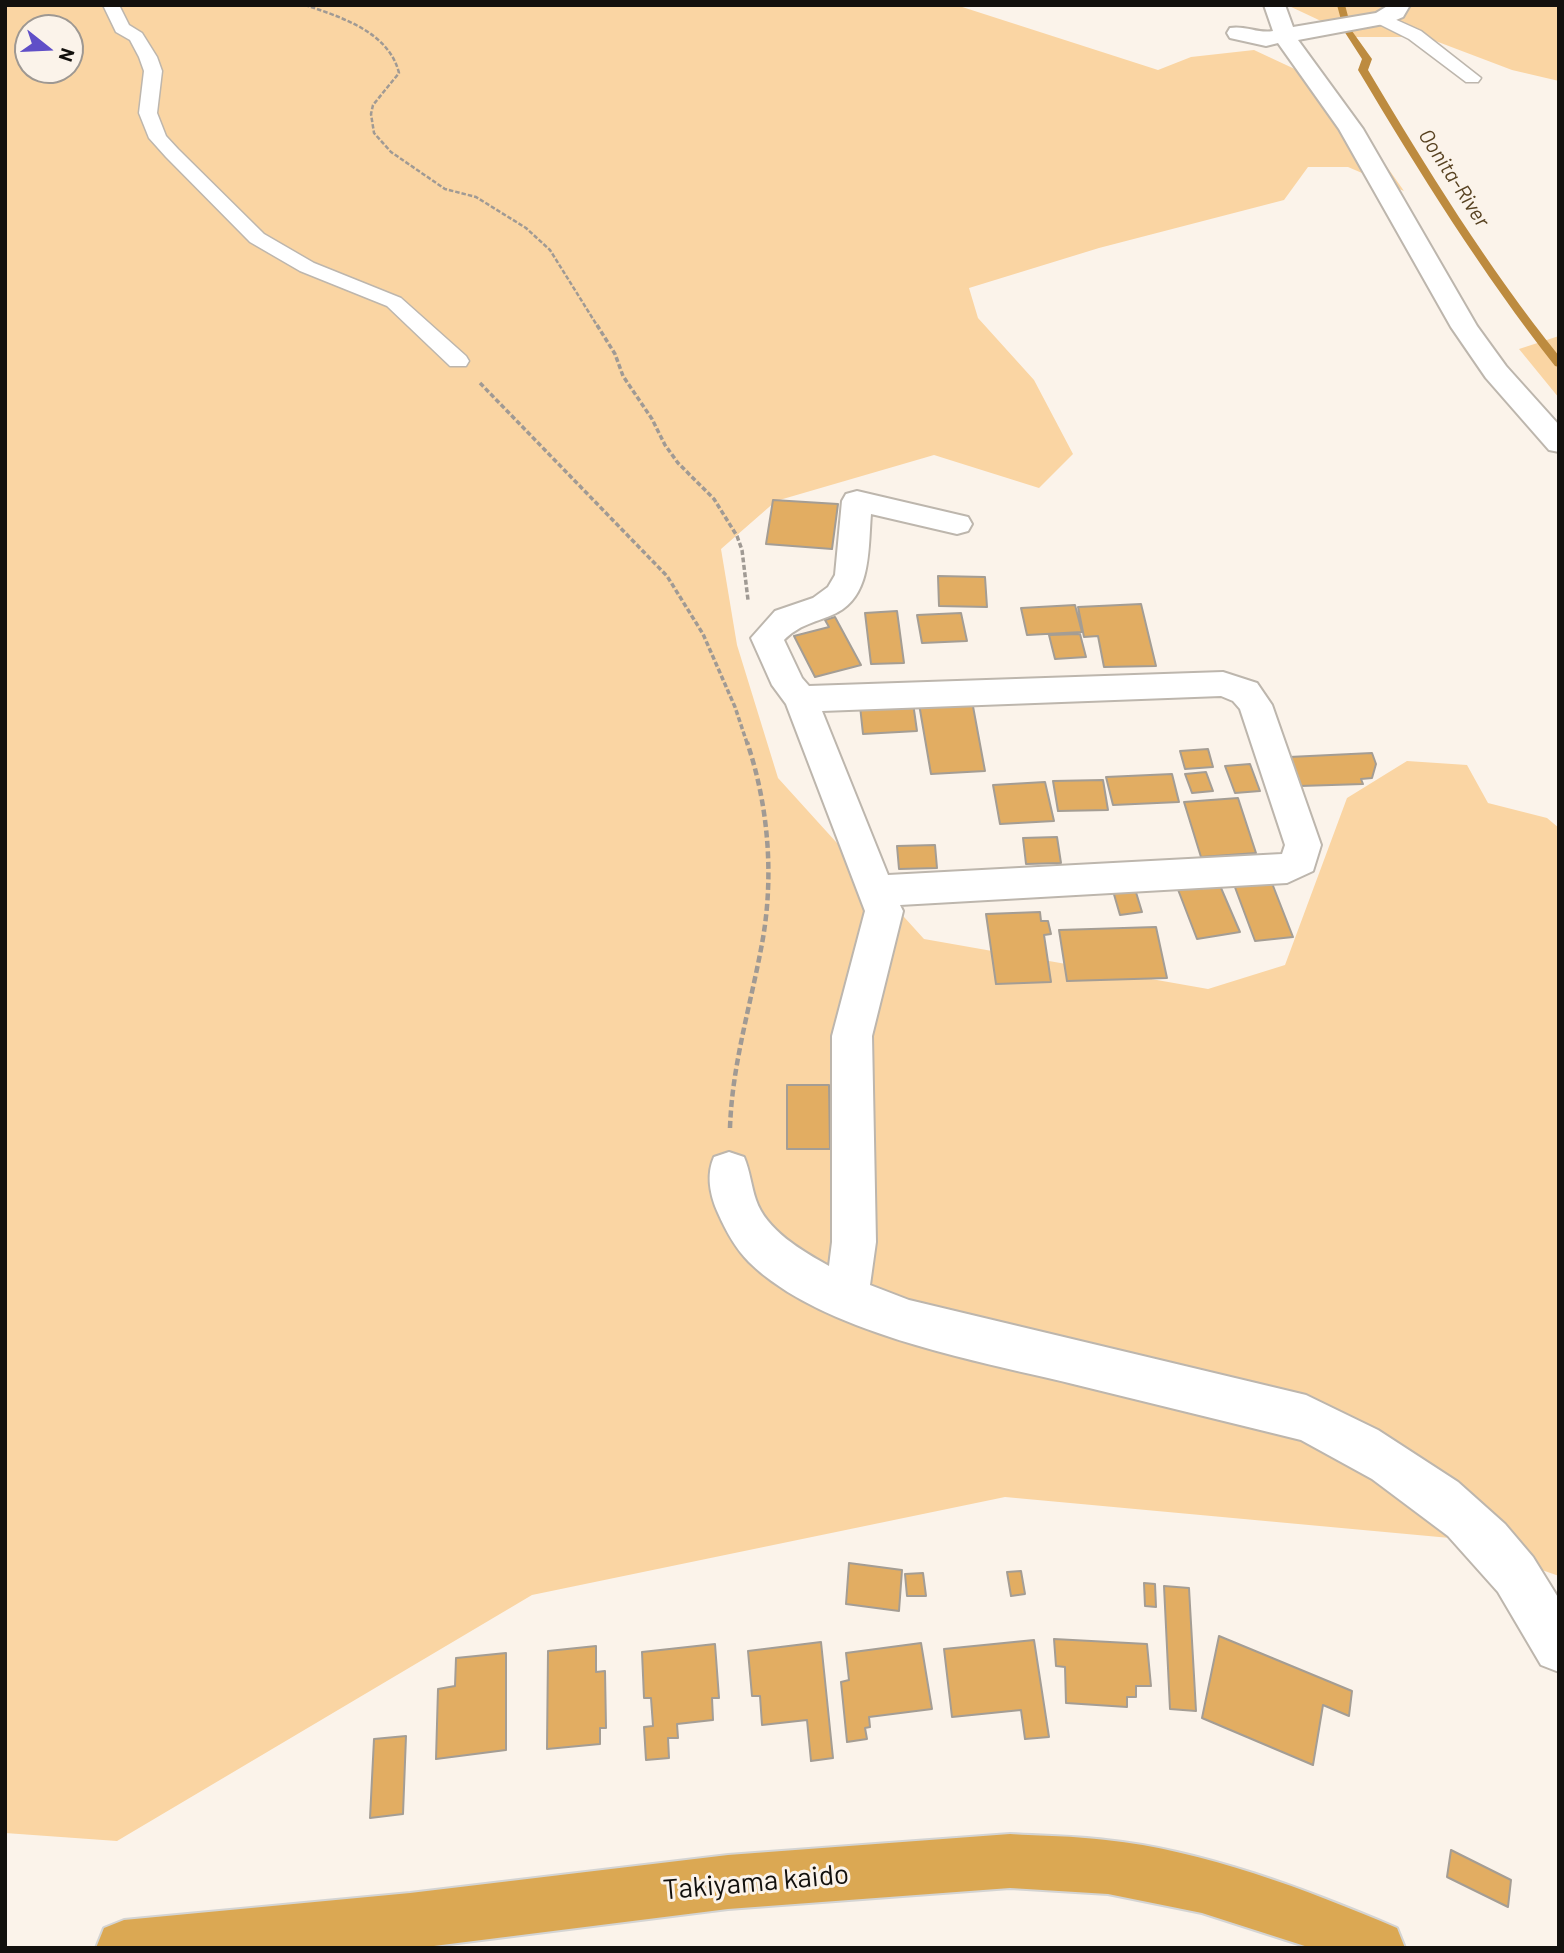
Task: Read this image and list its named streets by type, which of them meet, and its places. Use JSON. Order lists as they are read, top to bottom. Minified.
{"streets":{"highway":["Takiyama kaido"]},"water":["Oonita-River"],"north":"right"}
